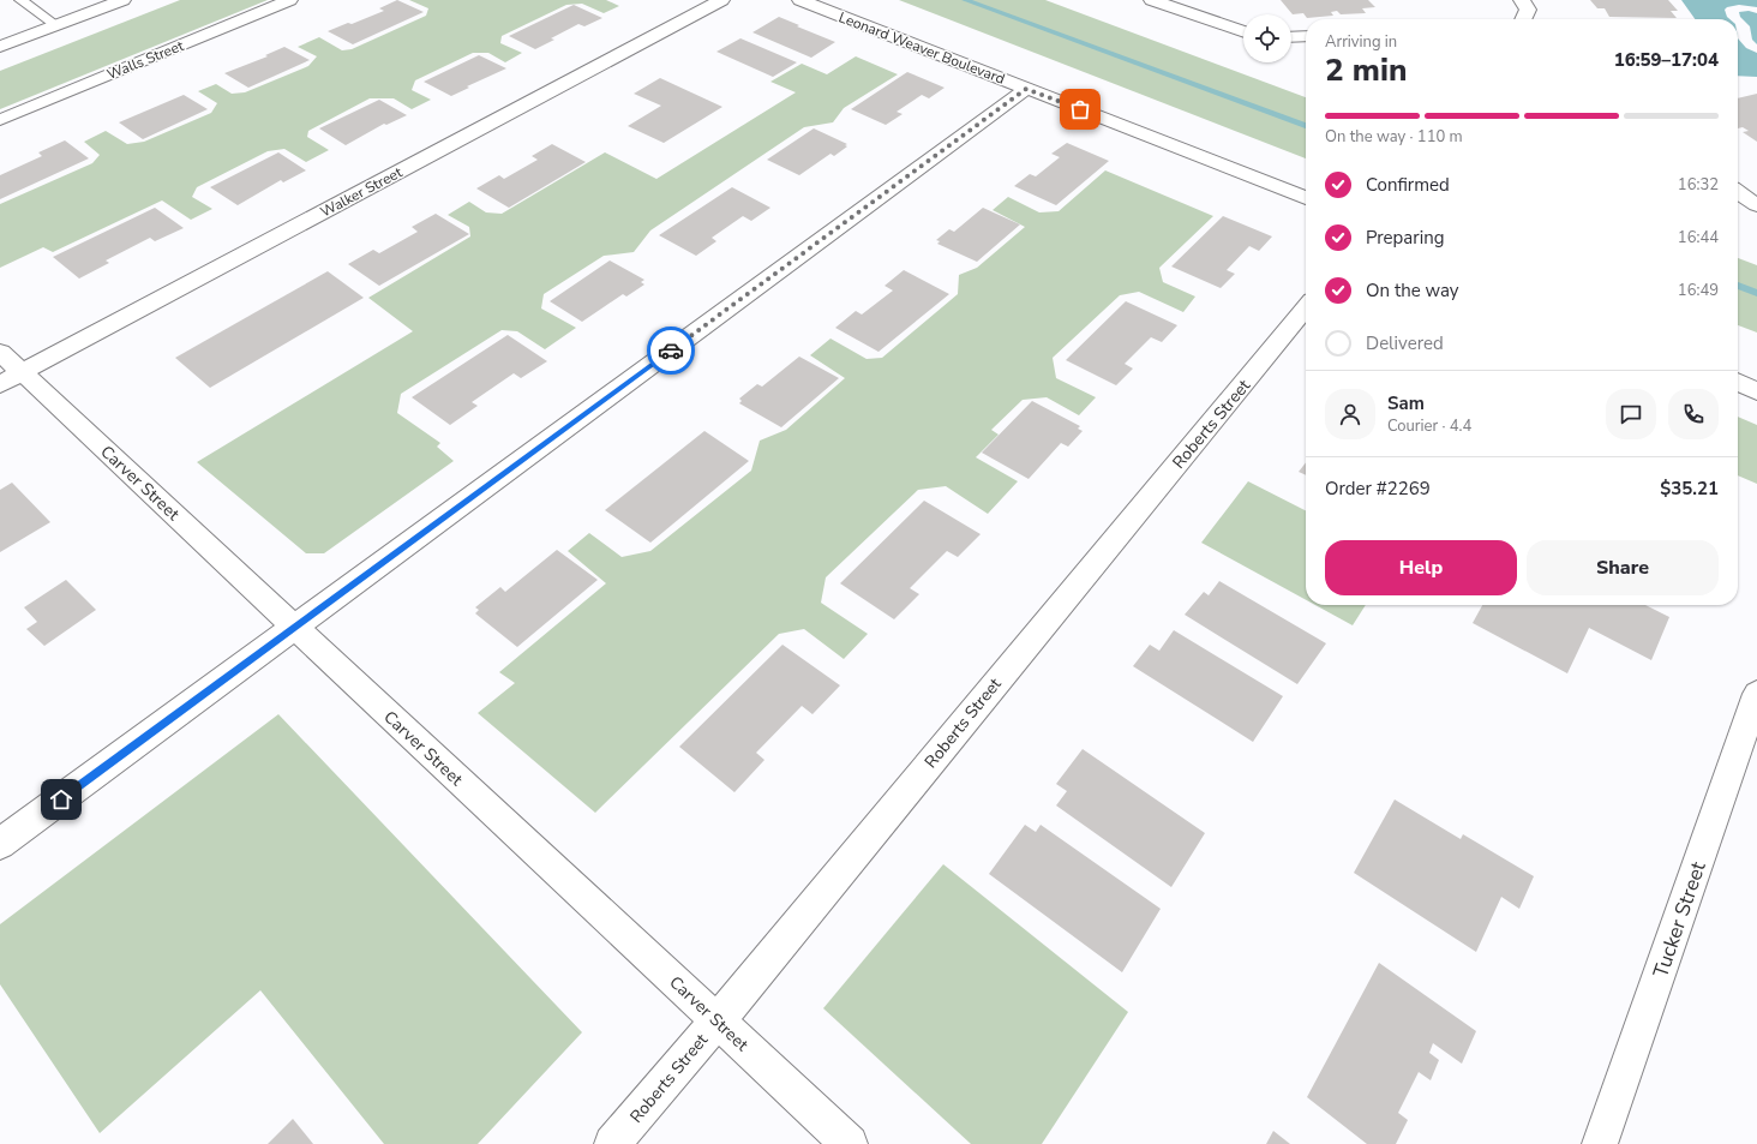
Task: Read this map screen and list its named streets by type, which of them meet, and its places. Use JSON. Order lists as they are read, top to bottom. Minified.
{"streets":{"street":["Leonard Weaver Boulevard","Walls Street","Walker Street","Roberts Street","Carver Street","Tucker Street"]},"crossings":[["Walker Street","Carver Street"],["Roberts Street","Carver Street"]],"page":{"heading":["2 min","Arriving in","16:59–17:04"],"panel":["Sam","Courier · 4.4","Order #2269","$35.21"],"bar":"On the way · 110 m","list":[["Confirmed","16:32"],["Preparing","16:44"],["On the way","16:49"],"Delivered"],"buttons":["Help","Share"]}}
